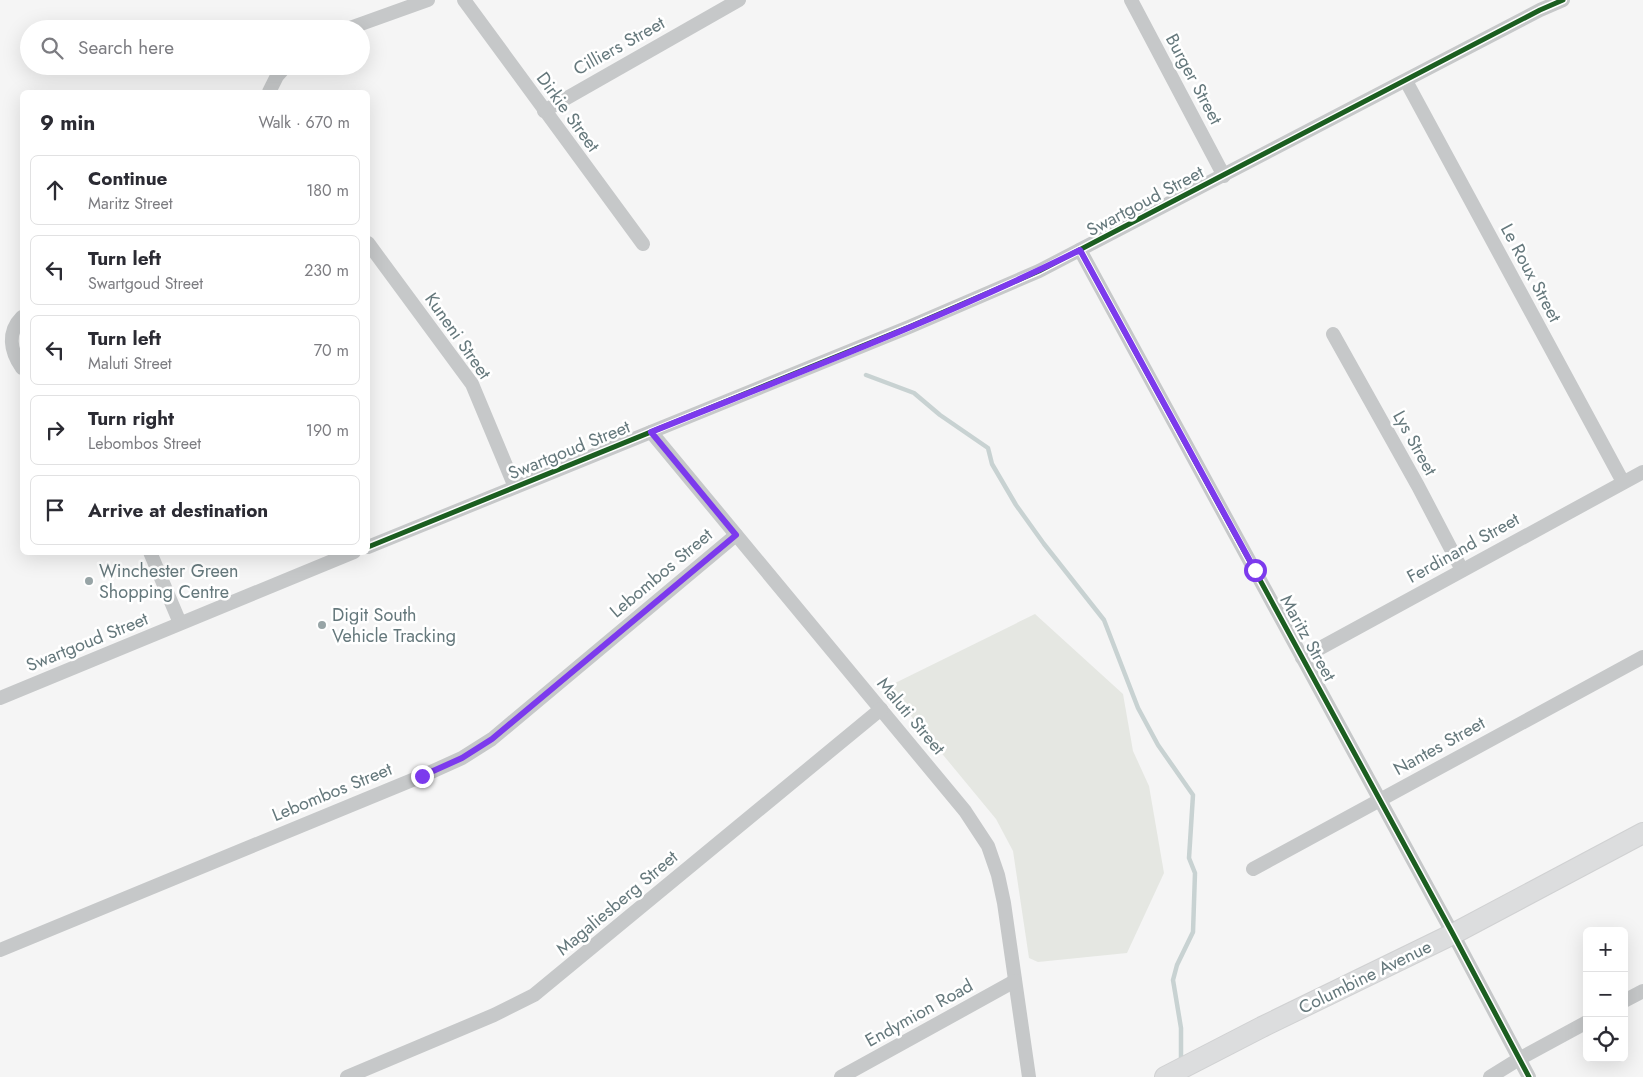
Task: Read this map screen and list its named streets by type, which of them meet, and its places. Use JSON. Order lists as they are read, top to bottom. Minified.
{"streets":{"main road":["Columbine Avenue"],"street":["Cilliers Street","Burger Street","Dirkie Street","Swartgoud Street","Le Roux Street","Kuneni Street","Lys Street","Ferdinand Street","Lebombos Street","Maritz Street","Maluti Street","Nantes Street","Magaliesberg Street","Endymion Road"]},"crossings":[["Cilliers Street","Dirkie Street"],["Burger Street","Swartgoud Street"],["Swartgoud Street","Le Roux Street"],["Swartgoud Street","Kuneni Street"],["Swartgoud Street","Maritz Street"],["Swartgoud Street","Maluti Street"],["Le Roux Street","Ferdinand Street"],["Lys Street","Ferdinand Street"],["Ferdinand Street","Maritz Street"],["Lebombos Street","Maluti Street"],["Maritz Street","Nantes Street"],["Maritz Street","Columbine Avenue"],["Maluti Street","Magaliesberg Street"],["Maluti Street","Endymion Road"]],"places":["Winchester Green Shopping Centre","Digit South Vehicle Tracking"],"page":{"search":"Search here","heading":["9 min","Walk · 670 m"],"list":[["Continue","Maritz Street","180 m"],["Turn left","Swartgoud Street","230 m"],["Turn left","Maluti Street","70 m"],["Turn right","Lebombos Street","190 m"],"Arrive at destination"],"map_buttons":["+","−"]}}
